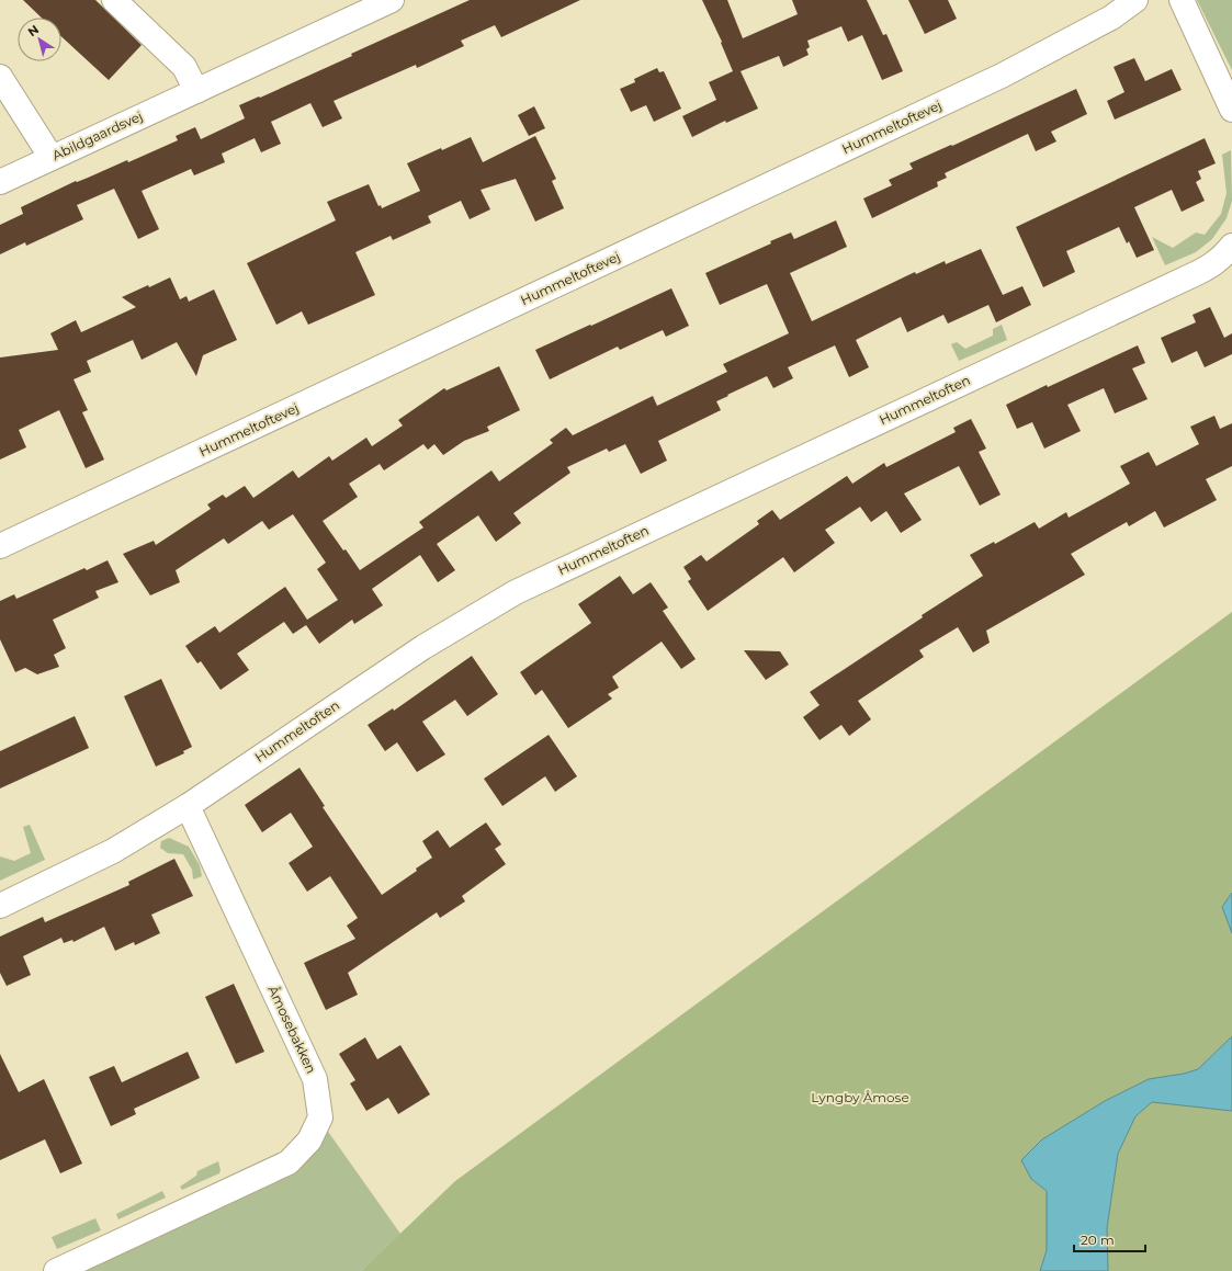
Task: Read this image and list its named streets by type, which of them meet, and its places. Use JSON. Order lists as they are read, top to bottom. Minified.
{"streets":{"street":["Hummeltoftevej","Abildgaardsvej","Hummeltoften","Åmosebakken"]},"crossings":[["Hummeltoften","Åmosebakken"]],"parks":["Lyngby Åmose"],"scale_bar":"20 m","north":"top left"}
